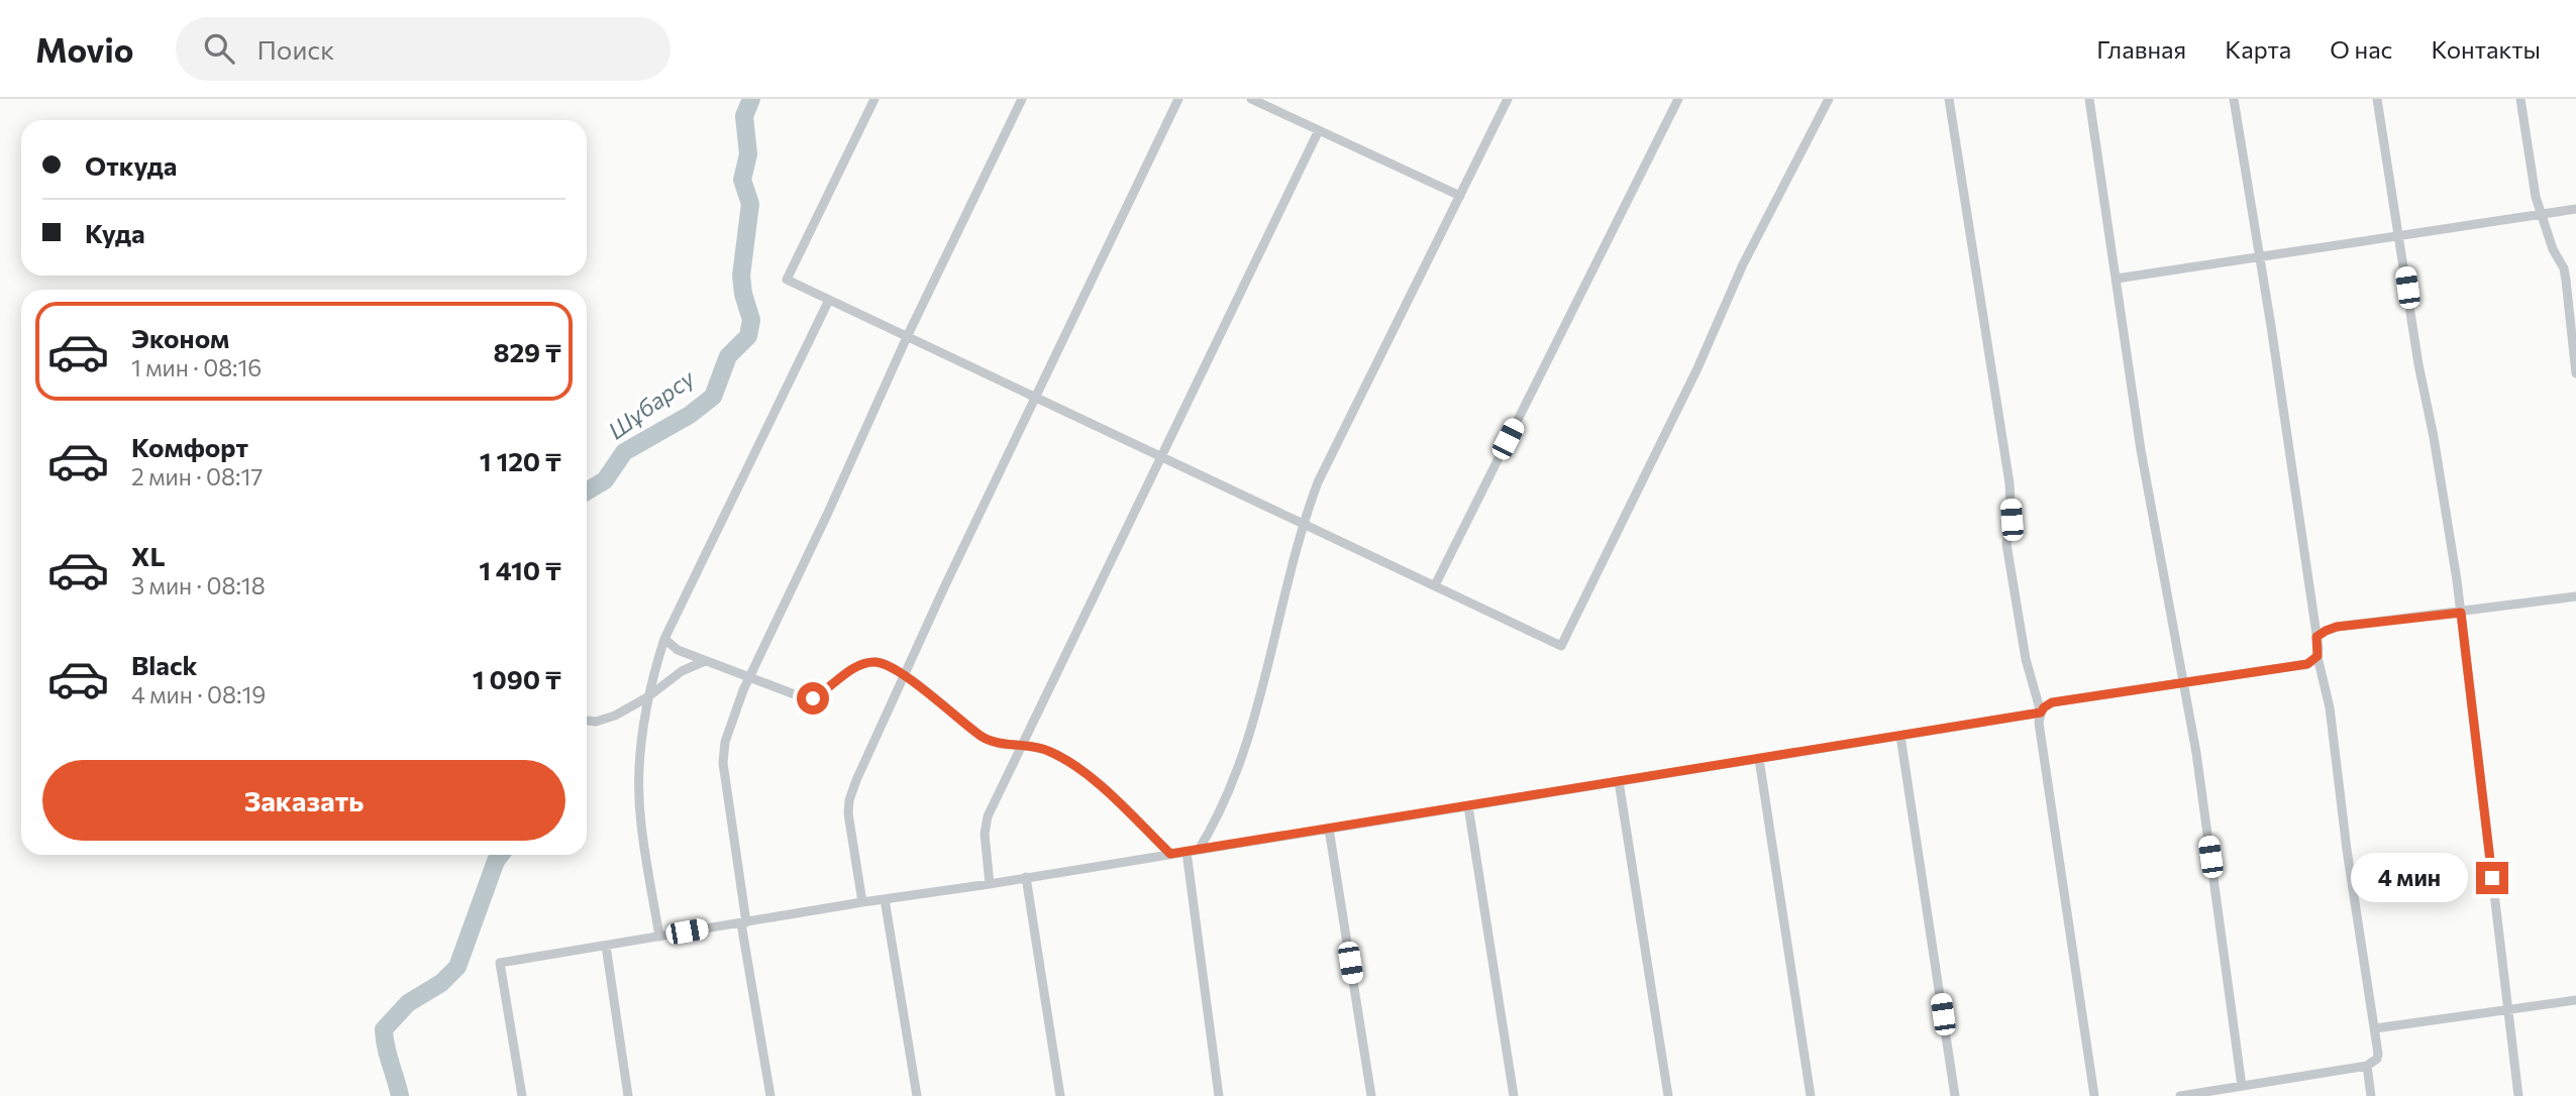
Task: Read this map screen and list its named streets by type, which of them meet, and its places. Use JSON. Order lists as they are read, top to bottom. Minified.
{"water":["Шұбарсу"],"page":{"header":"Movio","search":"Поиск","nav":["Главная","Карта","О нас","Контакты"],"banner":["Откуда","Куда"],"list":[{"name":"Эконом","note":"1 мин · 08:16","value":"829 ₸"},{"name":"Комфорт","note":"2 мин · 08:17","value":"1 120 ₸"},{"name":"XL","note":"3 мин · 08:18","value":"1 410 ₸"},{"name":"Black","note":"4 мин · 08:19","value":"1 090 ₸"}],"buttons":"Заказать","bubble":"4 мин"}}
